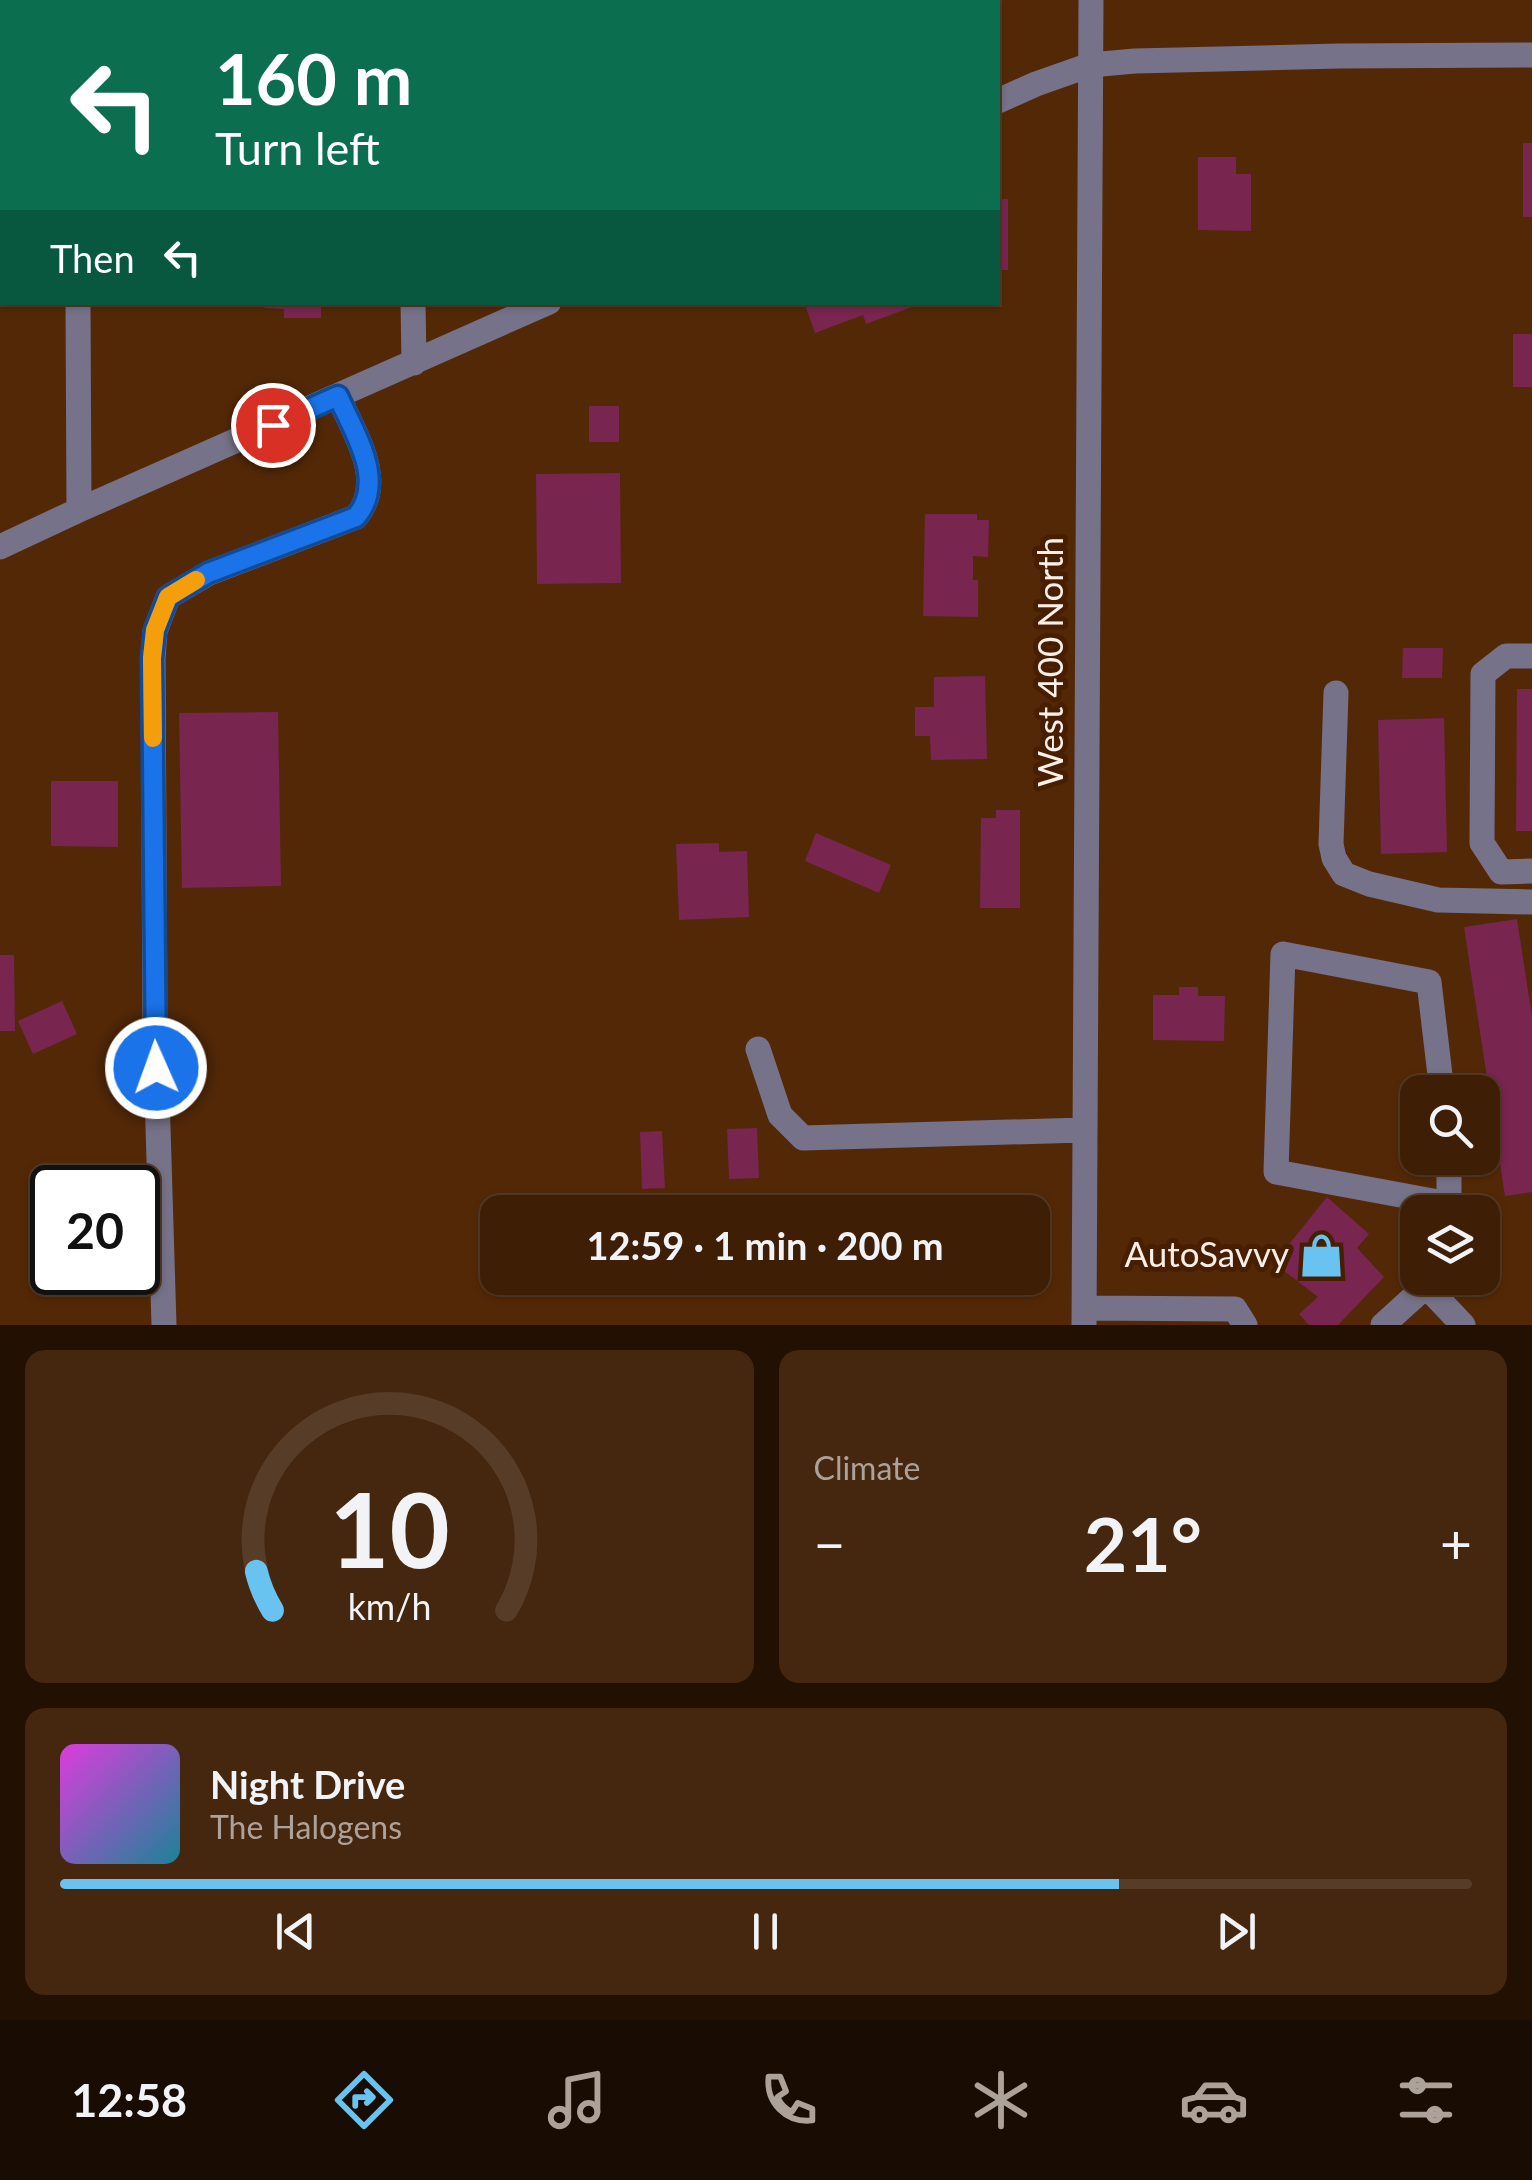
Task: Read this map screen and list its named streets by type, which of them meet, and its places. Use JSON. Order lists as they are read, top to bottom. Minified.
{"streets":{"street":["West 400 North"]},"places":{"shop":["AutoSavvy"]},"page":{"turn":["160 m","Turn left"],"then":"Then","limit":"20","trip":"12:59 · 1 min · 200 m","tile":"Climate","heat":["−","21°","+"],"song":["Night Drive","The Halogens"],"tabs":"12:58","gauge":["10","km/h"]}}
